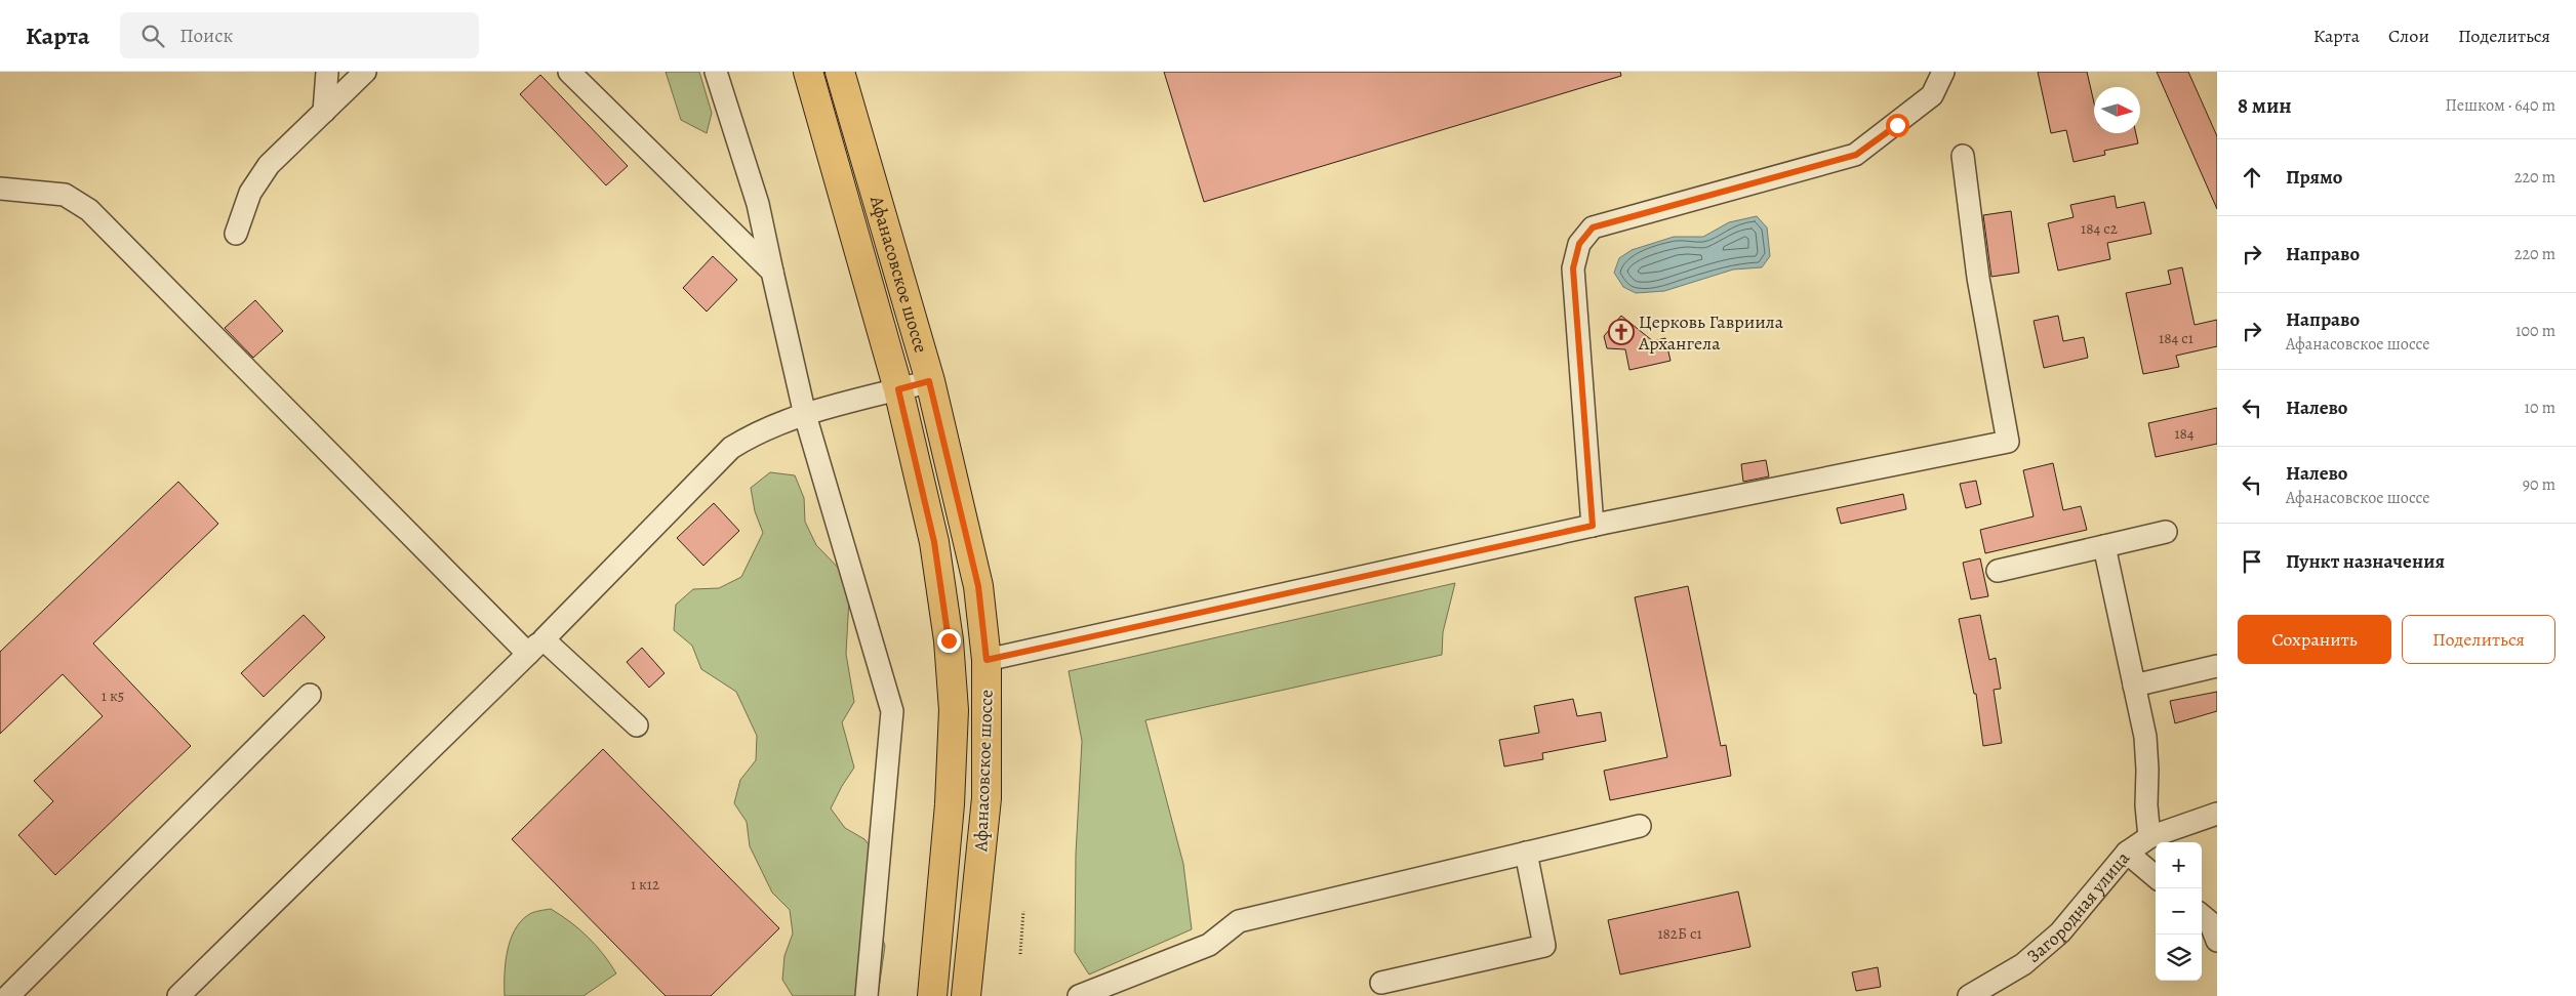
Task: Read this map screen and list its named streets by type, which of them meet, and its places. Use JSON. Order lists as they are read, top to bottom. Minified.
{"streets":{"main road":["Афанасовское шоссе"],"street":["Загородная улица"]},"places":{"church":["Церковь Гавриила Архангела"]},"house_numbers":["184 с2","184 с1","184","1 к5","1 к12","182Б с1"],"north":"right","page":{"header":"Карта","search":"Поиск","nav":["Карта","Слои","Поделиться"],"heading":["8 мин","Пешком · 640 m"],"list":[["Прямо","220 m"],["Направо","220 m"],["Направо","Афанасовское шоссе","100 m"],["Налево","10 m"],["Налево","Афанасовское шоссе","90 m"],"Пункт назначения"],"buttons":["Сохранить","Поделиться"],"map_buttons":["+","−"]}}
